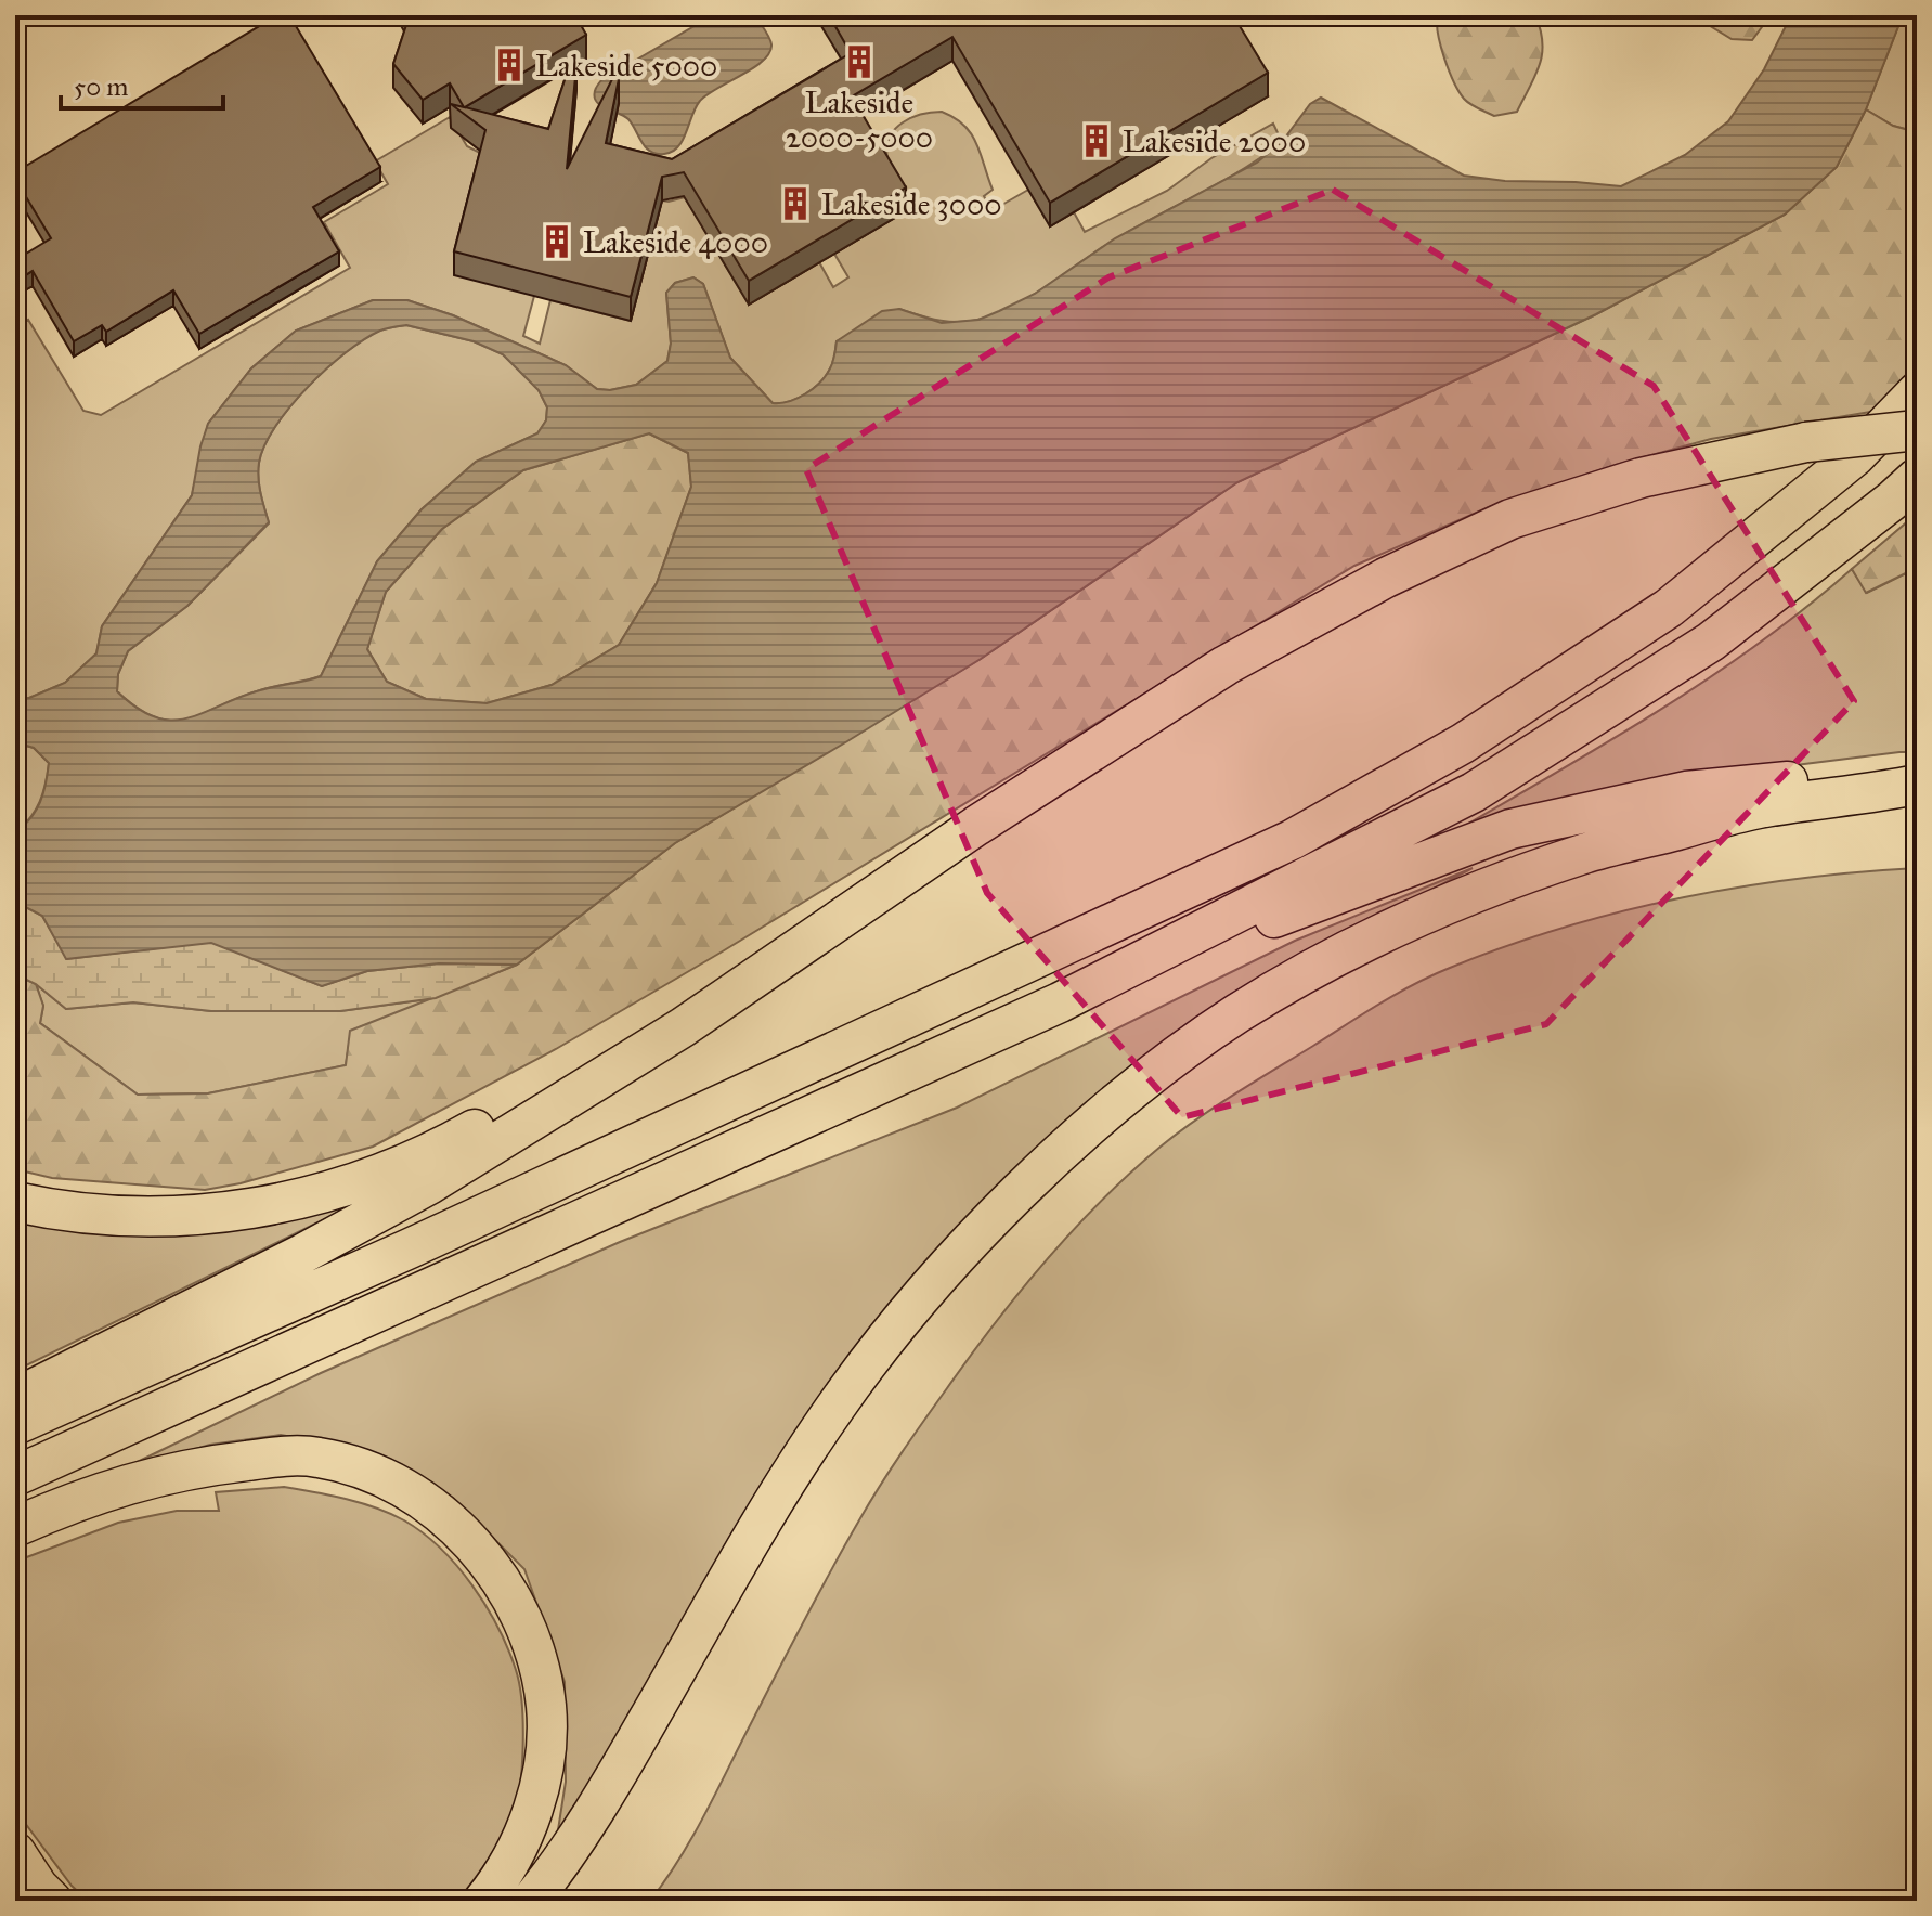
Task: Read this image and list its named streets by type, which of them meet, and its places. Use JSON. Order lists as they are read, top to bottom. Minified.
{"places":{"building":["Lakeside 2000-5000","Lakeside 5000","Lakeside 2000","Lakeside 3000","Lakeside 4000"]},"scale_bar":"50 m"}
